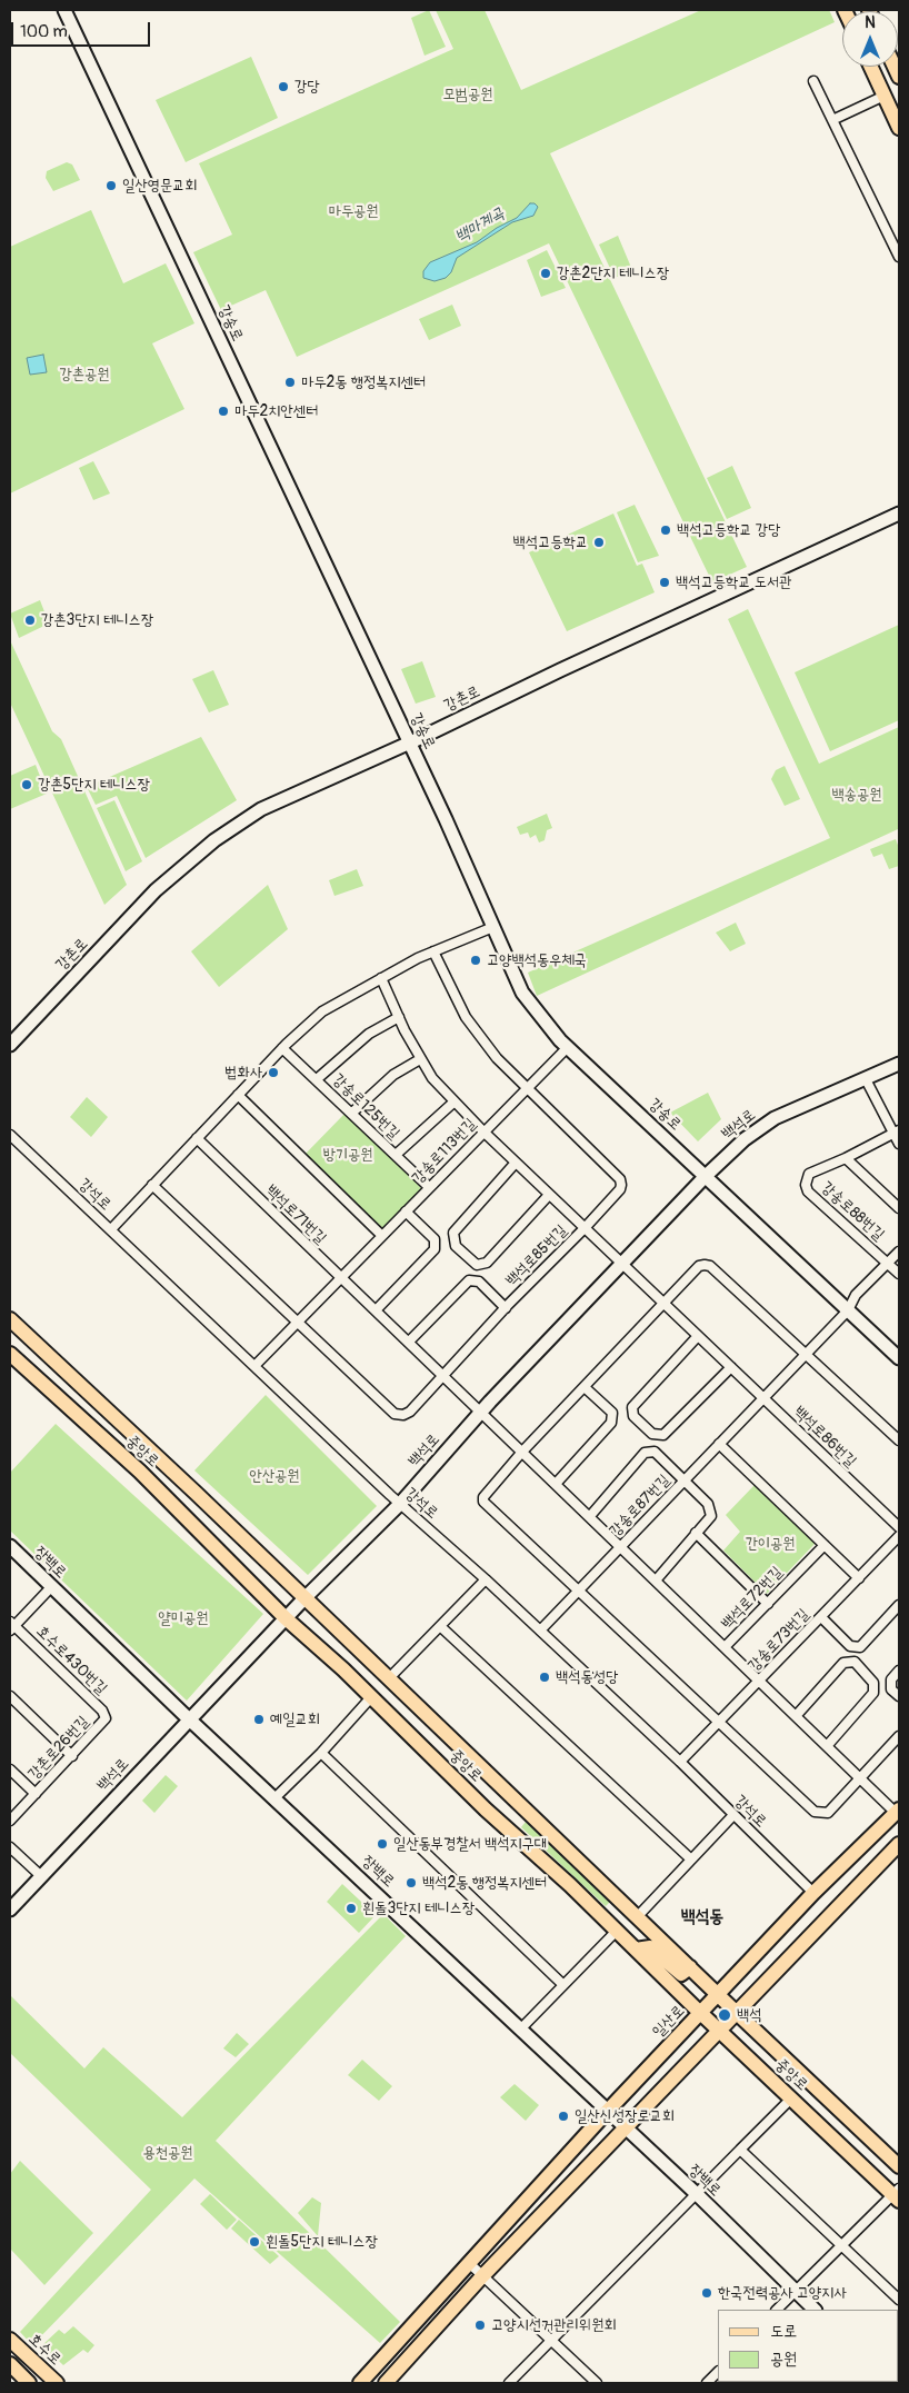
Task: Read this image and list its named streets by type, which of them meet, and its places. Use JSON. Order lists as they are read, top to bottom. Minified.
{"streets":{"main road":["강송로","강촌로","백석로","중앙로","장백로","일산로","호수로"],"street":["강송로125번길","강송로113번길","강석로","강송로88번길","백석로71번길","백석로85번길","백석로86번길","강송로87번길","백석로72번길","강송로73번길","호수로430번길","강촌로26번길"]},"crossings":[["강송로","강촌로"],["강송로","백석로"],["강송로","강송로113번길"],["강송로","강송로88번길"],["강송로","강송로87번길"],["강송로125번길","강송로113번길"],["백석로","강석로"],["백석로","백석로71번길"],["백석로","백석로85번길"],["백석로","백석로86번길"],["백석로","중앙로"],["백석로","장백로"],["백석로","백석로72번길"],["강송로113번길","강석로"],["강송로113번길","백석로71번길"],["강송로113번길","백석로85번길"],["강석로","강송로87번길"],["강석로","강송로73번길"],["강석로","일산로"],["강송로88번길","강송로87번길"],["백석로71번길","백석로72번길"],["백석로85번길","백석로86번길"],["백석로86번길","강송로87번길"],["중앙로","일산로"],["강송로87번길","백석로72번길"],["장백로","호수로430번길"],["장백로","일산로"],["백석로72번길","강송로73번길"],["백석로72번길","일산로"],["호수로430번길","강촌로26번길"]],"districts":["백석동"],"water":["백마계곡"],"parks":["모범공원","마두공원","강촌공원","백송공원","방기공원","안산공원","간이공원","얄미공원","용천공원"],"places":["강당","일산영문교회","강촌2단지 테니스장","마두2동 행정복지센터","마두2치안센터","백석고등학교 강당","백석고등학교","백석고등학교 도서관","강촌3단지 테니스장","강촌5단지 테니스장","고양백석동우체국","법화사","백석동성당","예일교회","일산동부경찰서 백석지구대","백석2동 행정복지센터","흰돌3단지 테니스장","백석","일산신성장로교회","흰돌5단지 테니스장","한국전력공사 고양지사","고양시선거관리위원회"],"legend":["도로","공원"],"scale_bar":"100 m","north":"top"}
